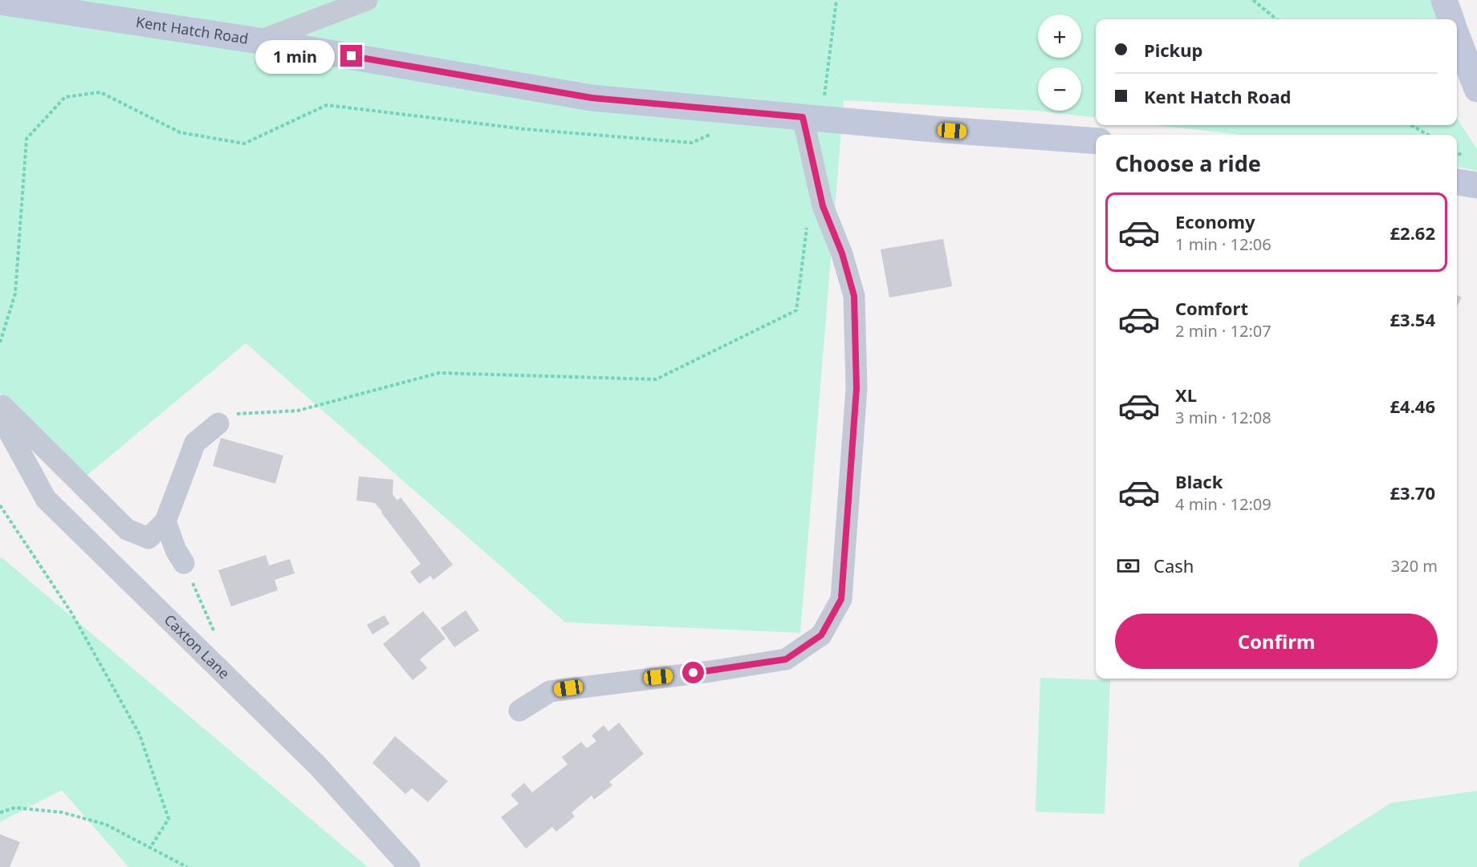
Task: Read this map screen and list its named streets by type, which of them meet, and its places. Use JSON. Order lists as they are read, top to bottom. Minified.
{"streets":{"main road":["Kent Hatch Road"],"street":["Caxton Lane"]},"page":{"map_buttons":["+","−"],"banner":["Pickup","Kent Hatch Road"],"bubble":"1 min","heading":"Choose a ride","list":[{"name":"Economy","note":"1 min · 12:06","value":"£2.62"},{"name":"Comfort","note":"2 min · 12:07","value":"£3.54"},{"name":"XL","note":"3 min · 12:08","value":"£4.46"},{"name":"Black","note":"4 min · 12:09","value":"£3.70"}],"pay":["Cash","320 m"],"buttons":"Confirm"}}
